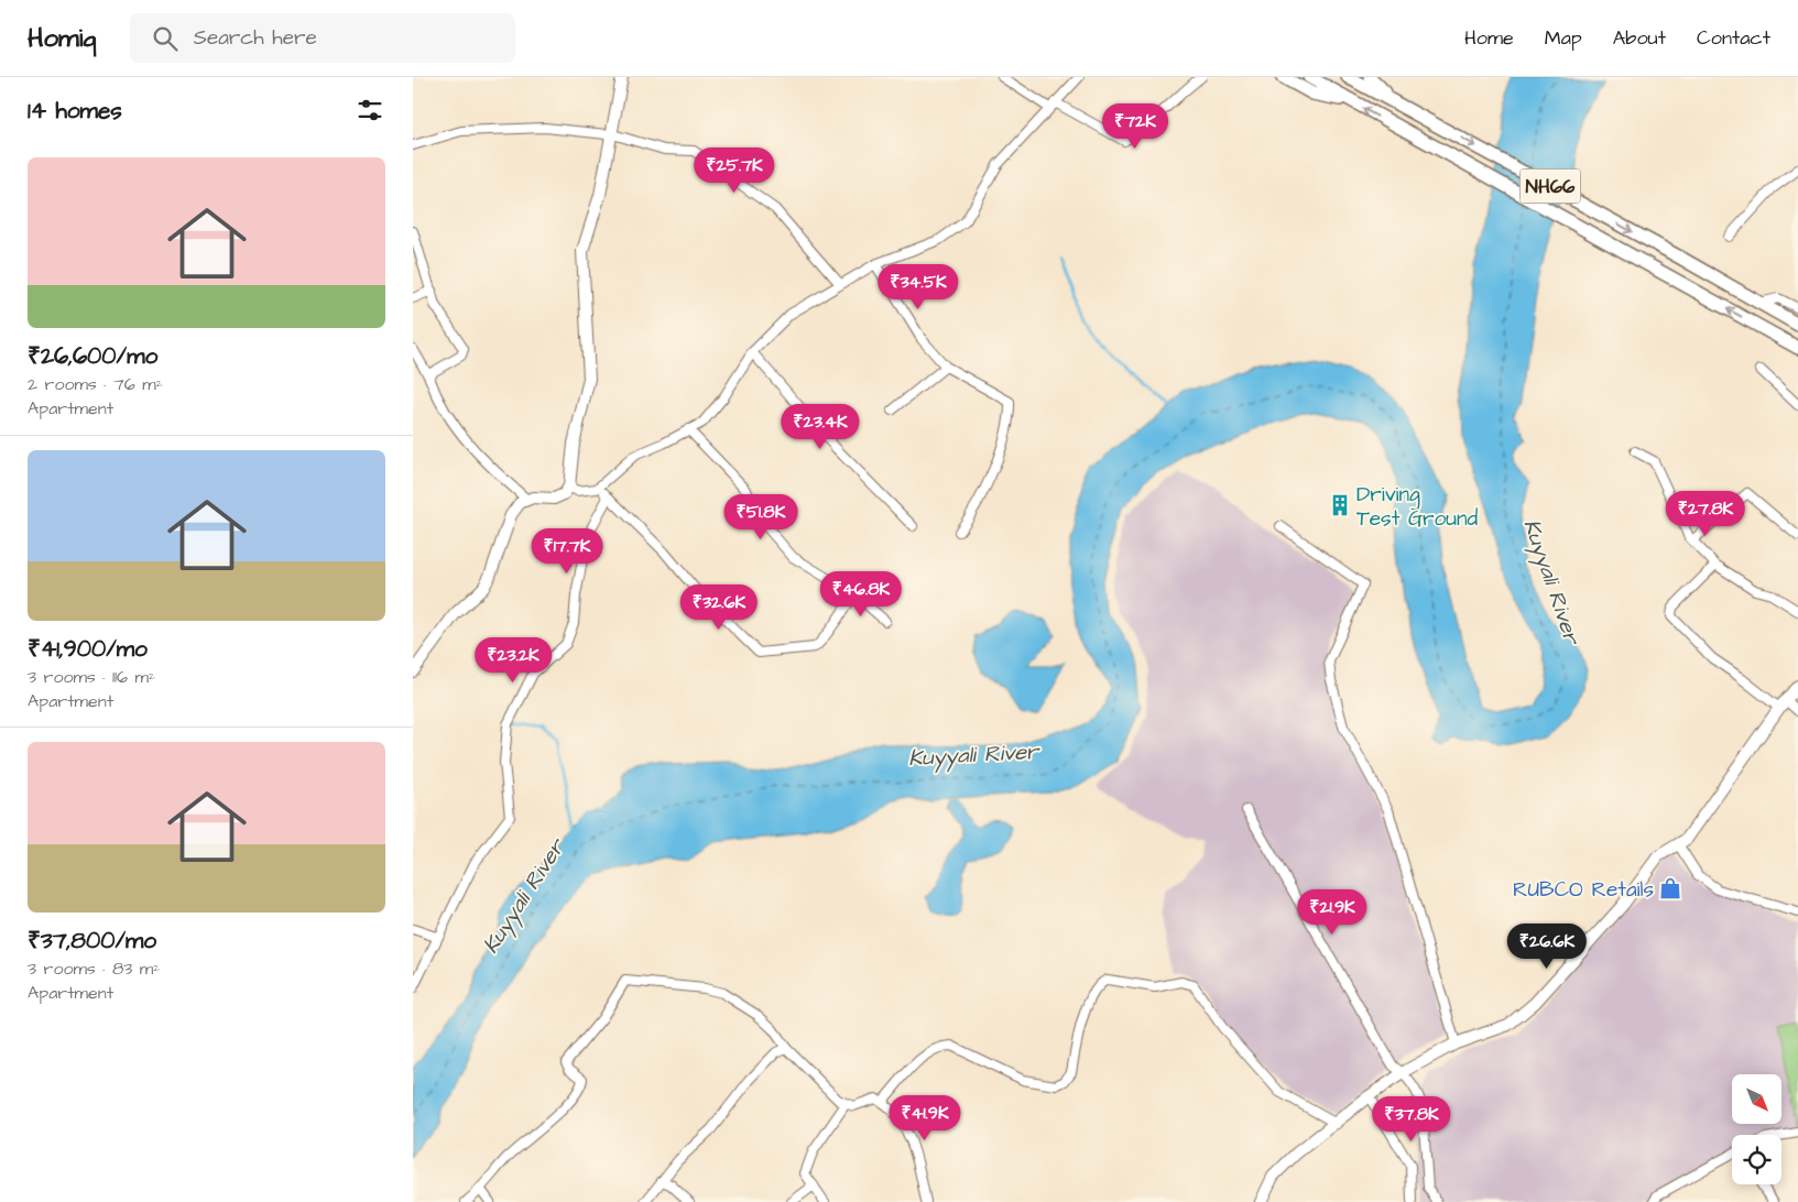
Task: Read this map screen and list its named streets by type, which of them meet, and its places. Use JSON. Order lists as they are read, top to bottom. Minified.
{"streets":{"highway":["NH66"]},"water":["Kuyyali River"],"places":{"building":["Driving Test Ground"],"shop":["RUBCO Retails"]},"north":"bottom right","page":{"header":"Homiq","search":"Search here","nav":["Home","Map","About","Contact"],"heading":"14 homes","price":["₹72K","₹25.7K","₹34.5K","₹23.4K","₹27.8K","₹51.8K","₹17.7K","₹46.8K","₹32.6K","₹23.2K","₹21.9K","₹26.6K","₹41.9K","₹37.8K"],"list":[{"name":"₹26,600/mo","note":"2 rooms · 76 m² · Apartment"},{"name":"₹41,900/mo","note":"3 rooms · 116 m² · Apartment"},{"name":"₹37,800/mo","note":"3 rooms · 83 m² · Apartment"}]}}
